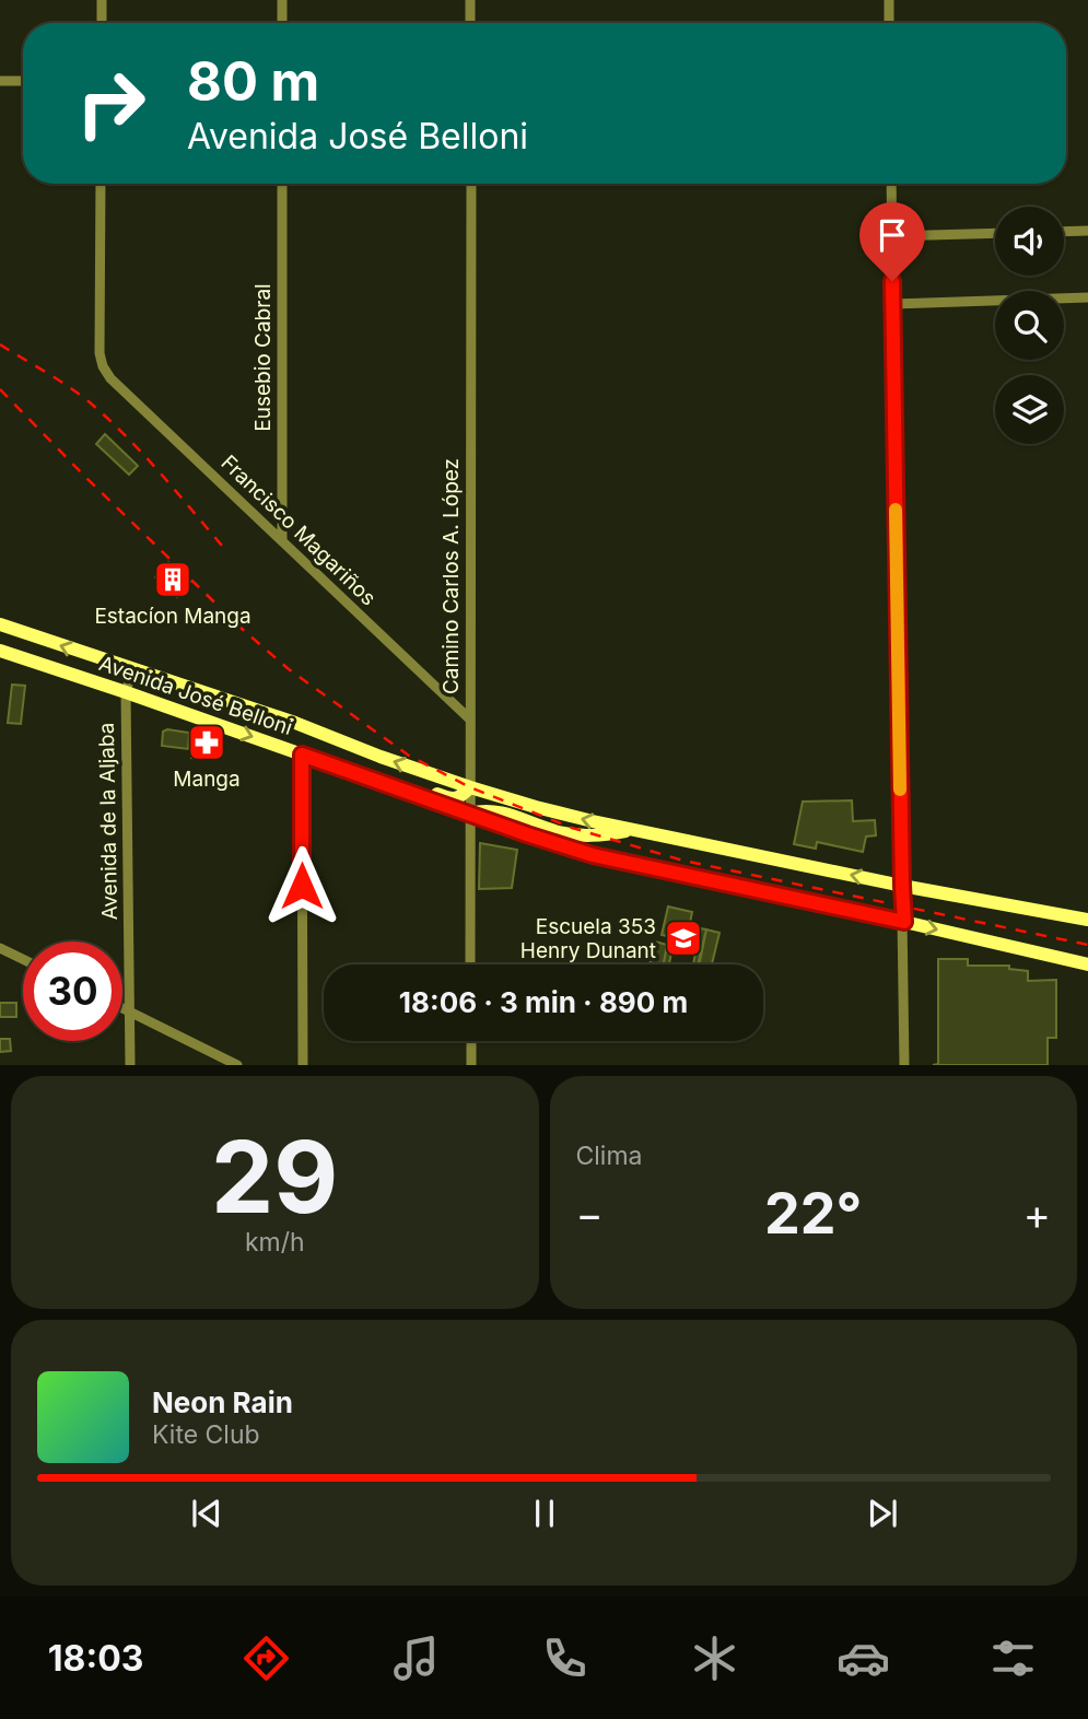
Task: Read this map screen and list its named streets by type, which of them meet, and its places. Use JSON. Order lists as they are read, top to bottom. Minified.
{"streets":{"main road":["Avenida José Belloni"],"street":["Eusebio Cabral","Francisco Magariños","Camino Carlos A. López","Avenida de la Aljaba"]},"crossings":[["Eusebio Cabral","Francisco Magariños"],["Francisco Magariños","Camino Carlos A. López"],["Camino Carlos A. López","Avenida José Belloni"],["Avenida José Belloni","Avenida de la Aljaba"]],"places":{"building":["Estacíon Manga"],"pharmacy":["Manga"],"school or university":["Escuela 353 Henry Dunant"]},"page":{"turn":["80 m","Avenida José Belloni"],"limit":"30","trip":"18:06 · 3 min · 890 m","tile":[["29","km/h"],"Clima"],"heat":["−","22°","+"],"song":["Neon Rain","Kite Club"],"tabs":"18:03"}}
